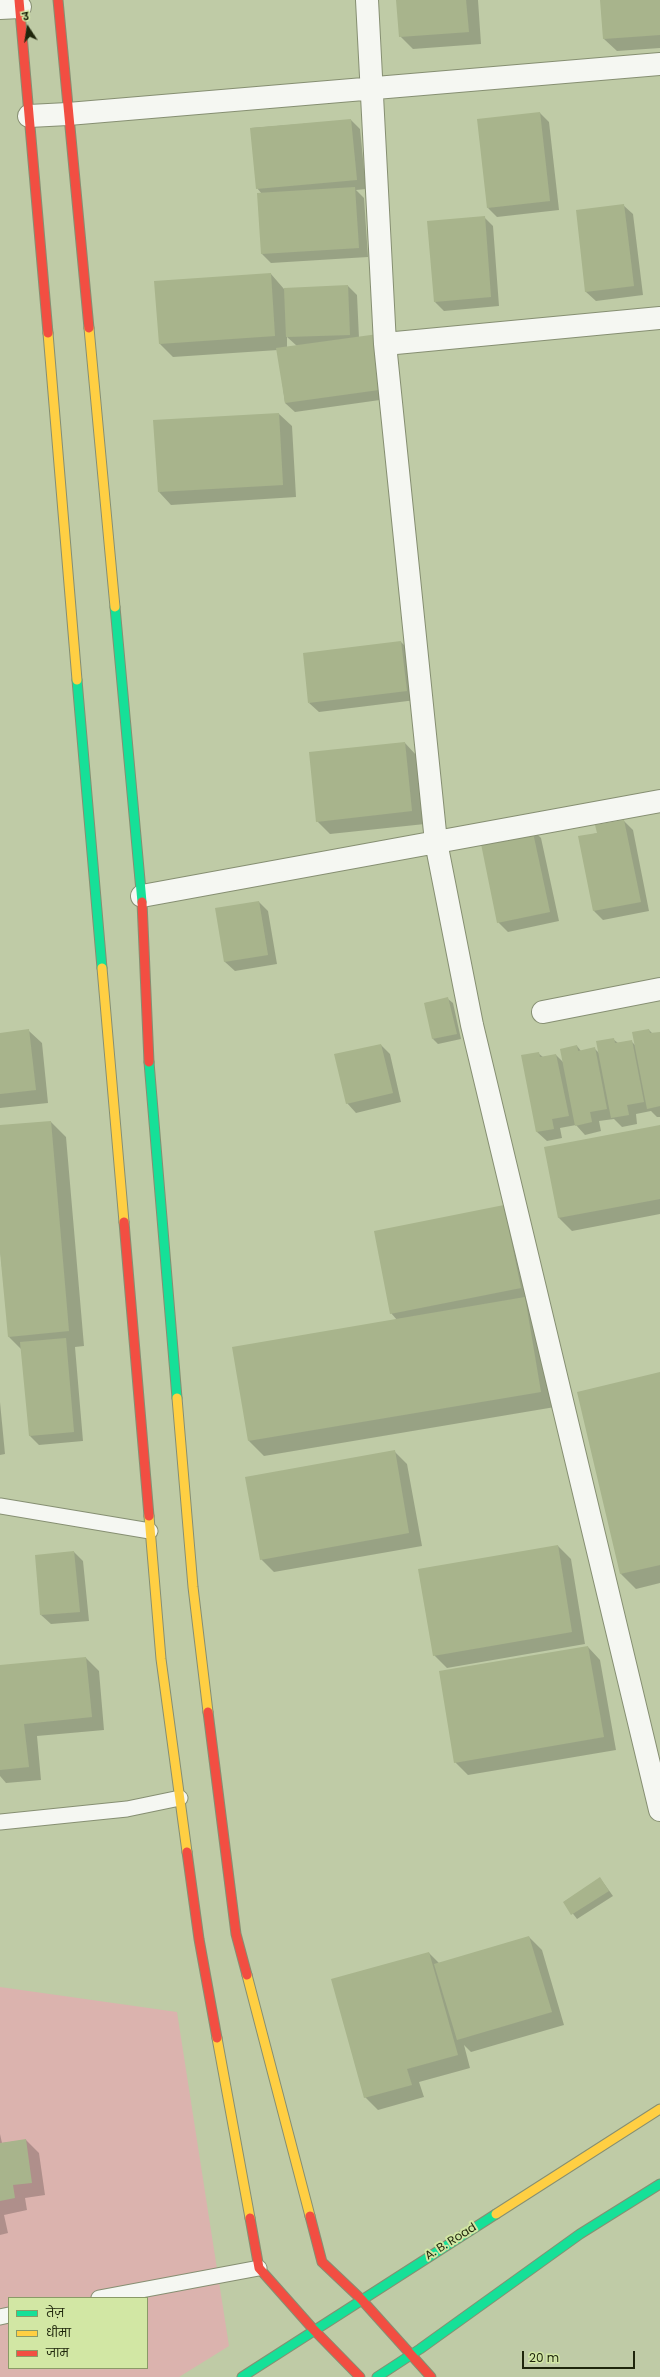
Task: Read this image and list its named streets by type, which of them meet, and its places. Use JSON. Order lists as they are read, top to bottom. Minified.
{"streets":{"street":["A. B. Road"]},"legend":["तेज़","धीमा","जाम"],"scale_bar":"20 m","north":"top"}
